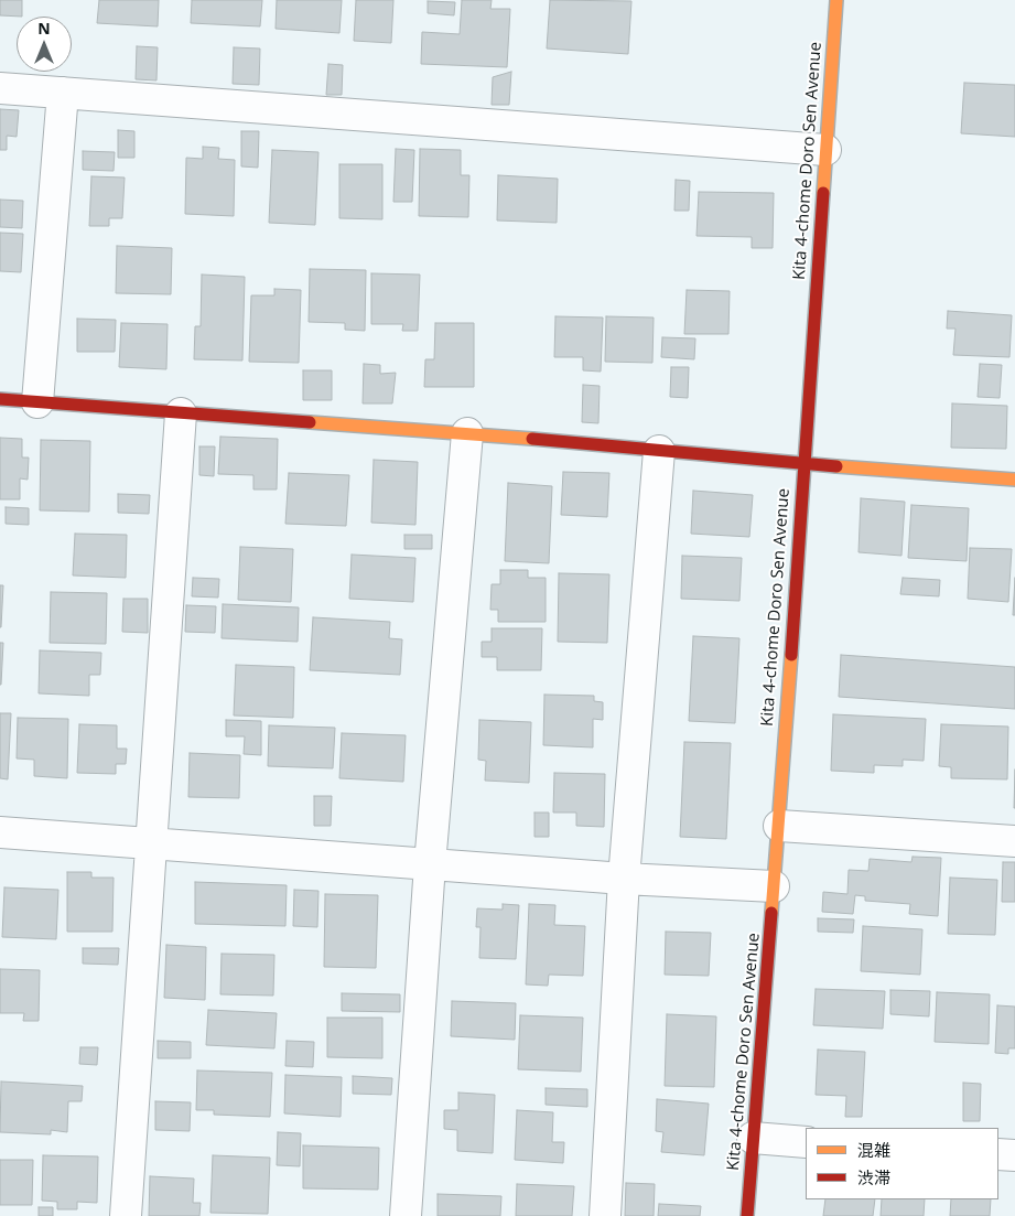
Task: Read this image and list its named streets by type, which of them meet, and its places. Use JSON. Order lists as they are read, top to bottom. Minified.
{"streets":{"street":["Kita 4-chome Doro Sen Avenue"]},"legend":["混雑","渋滞"],"north":"top"}
